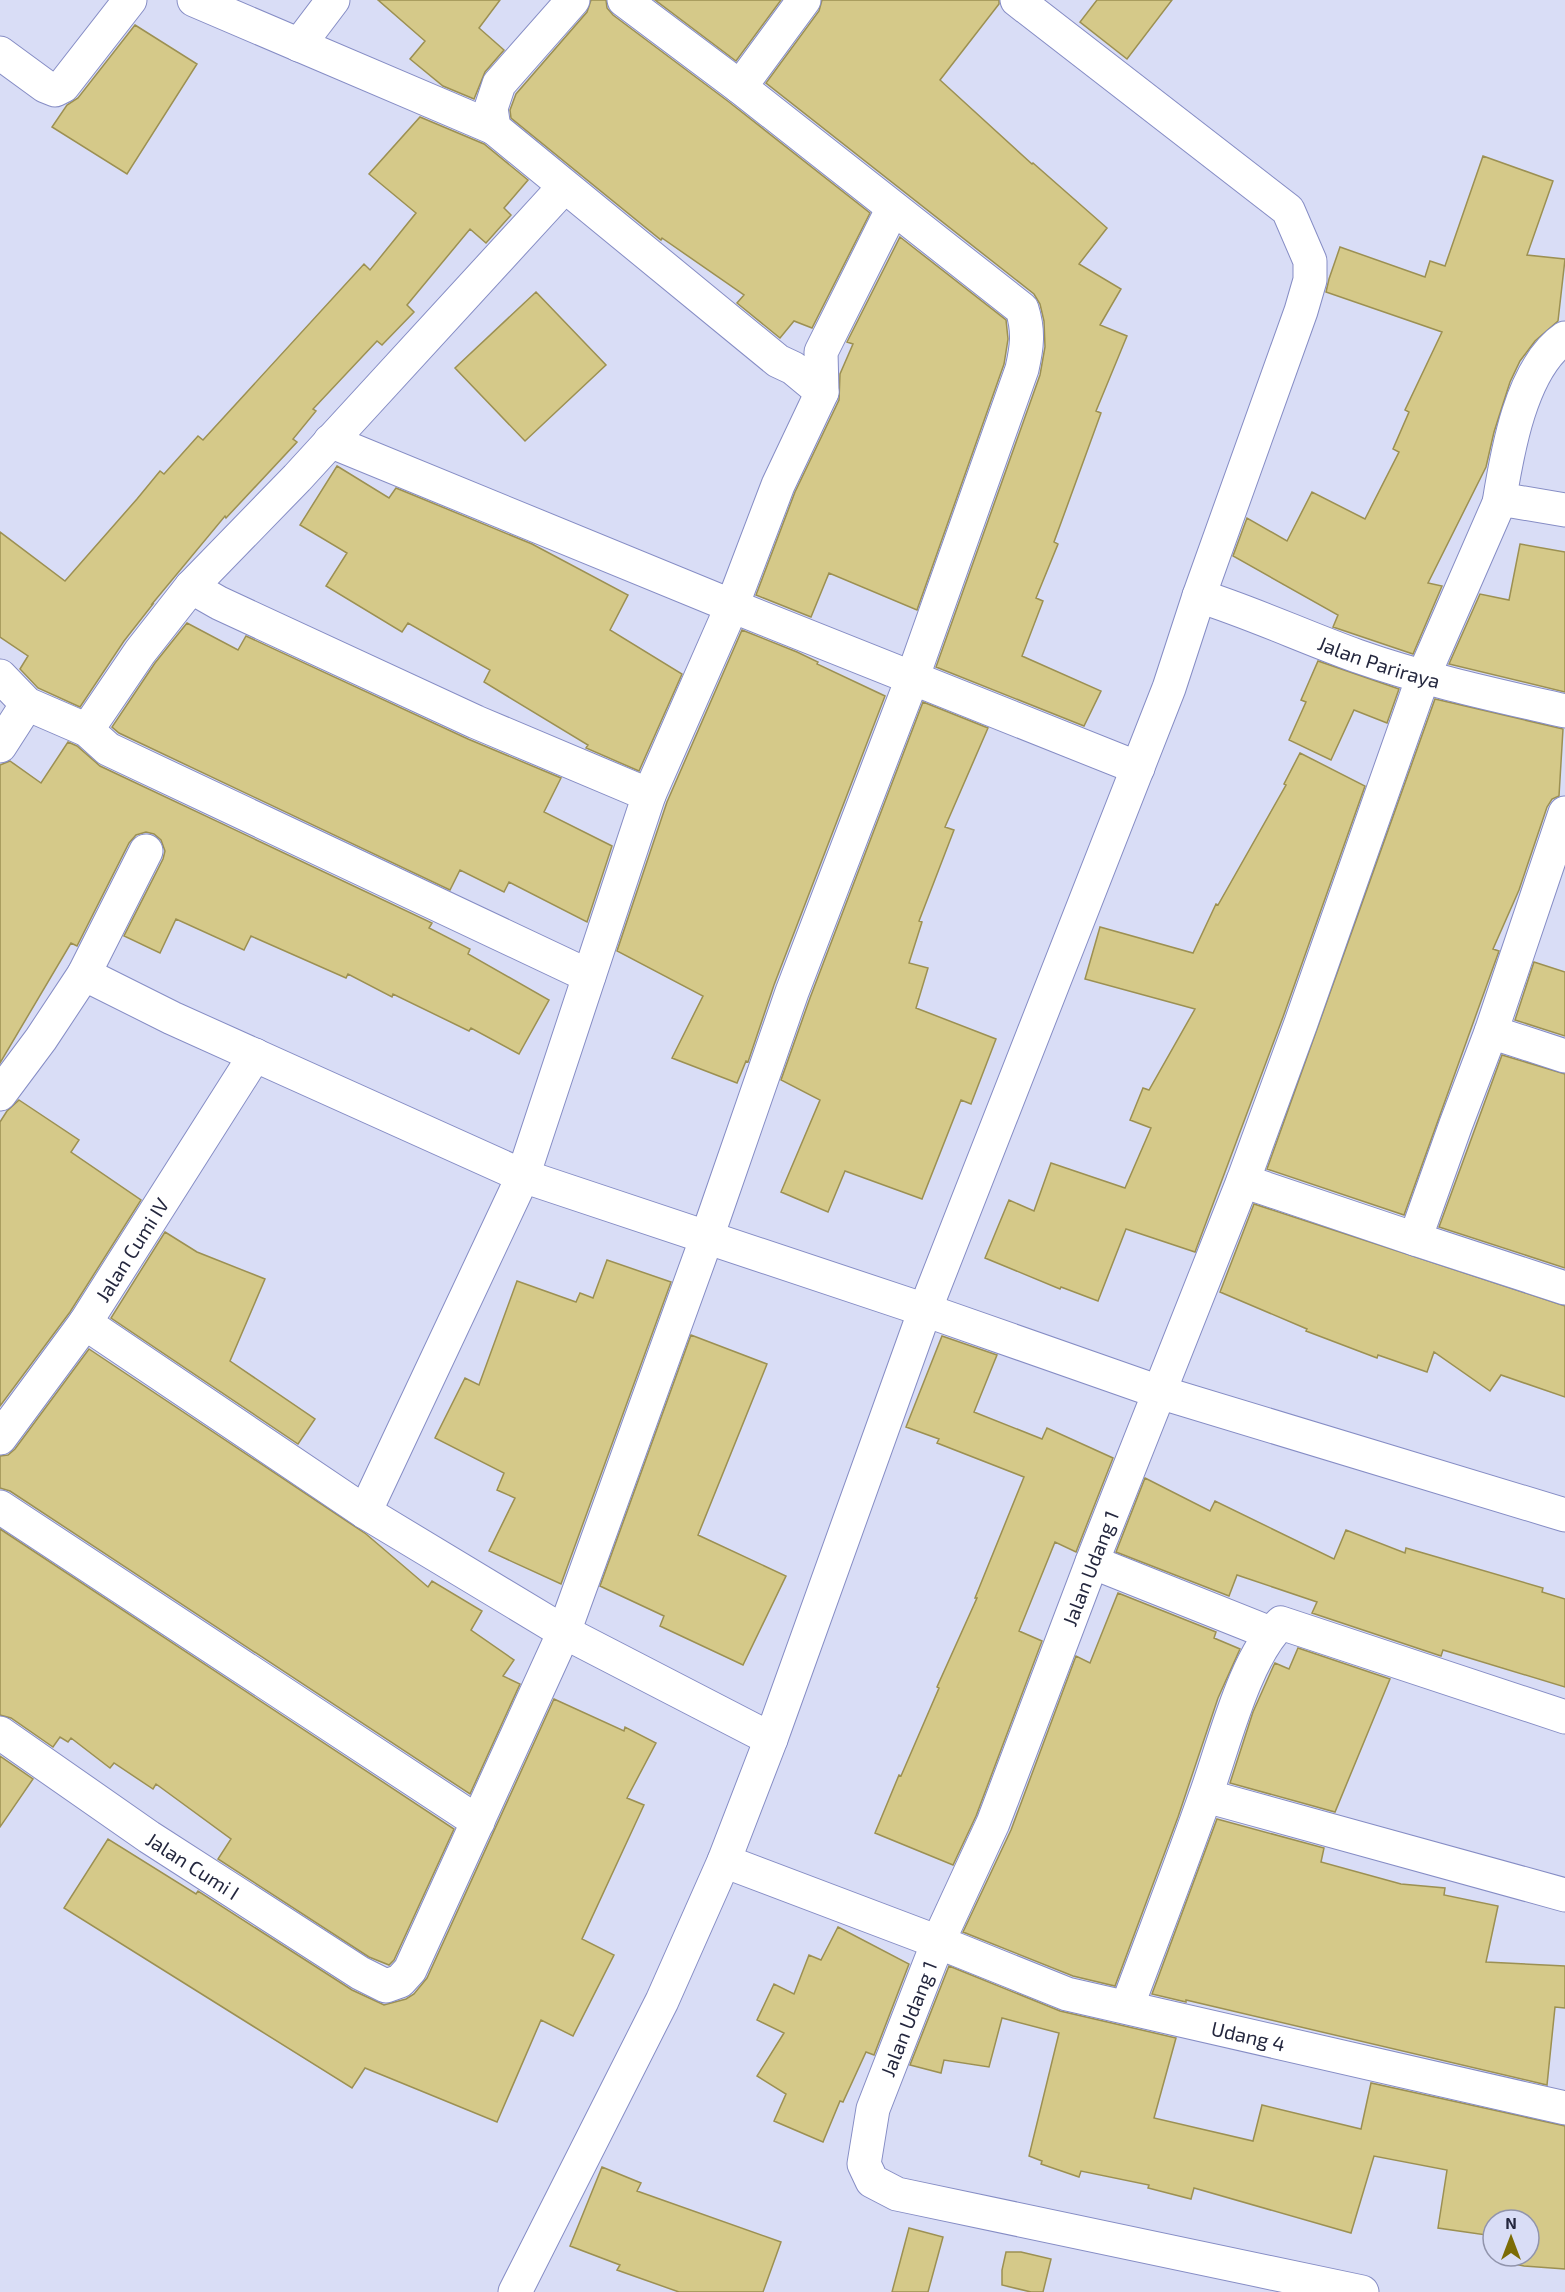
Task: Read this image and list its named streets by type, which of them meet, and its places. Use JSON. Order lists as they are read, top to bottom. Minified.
{"streets":{"street":["Jalan Pariraya","Jalan Cumi IV","Jalan Udang 1","Jalan Cumi I","Udang 4"]},"crossings":[["Jalan Pariraya","Jalan Udang 1"],["Jalan Udang 1","Udang 4"]],"north":"top"}
